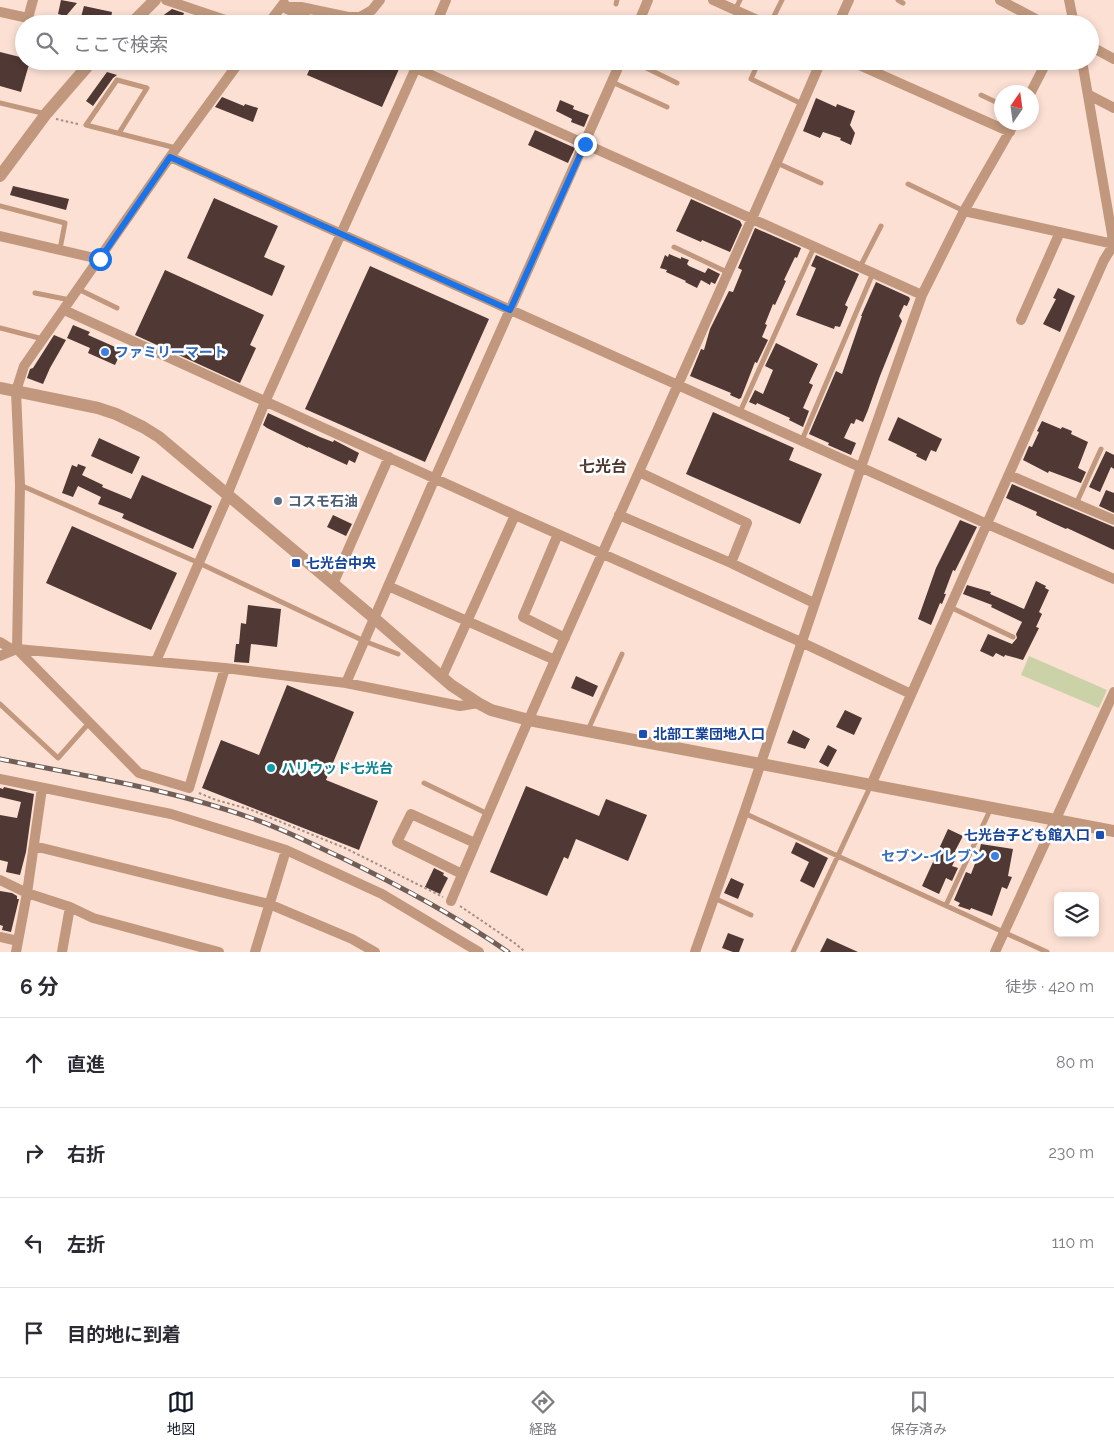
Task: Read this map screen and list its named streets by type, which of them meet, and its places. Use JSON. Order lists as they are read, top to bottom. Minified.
{"districts":["七光台"],"places":{"other":["ファミリーマート","コスモ石油","ハリウッド七光台","セブン-イレブン"],"transit":["七光台中央","北部工業団地入口","七光台子ども館入口"]},"north":"top","page":{"search":"ここで検索","heading":["6 分","徒歩 · 420 m"],"list":[["直進","80 m"],["右折","230 m"],["左折","110 m"],"目的地に到着"],"nav":["地図","経路","保存済み"]}}
